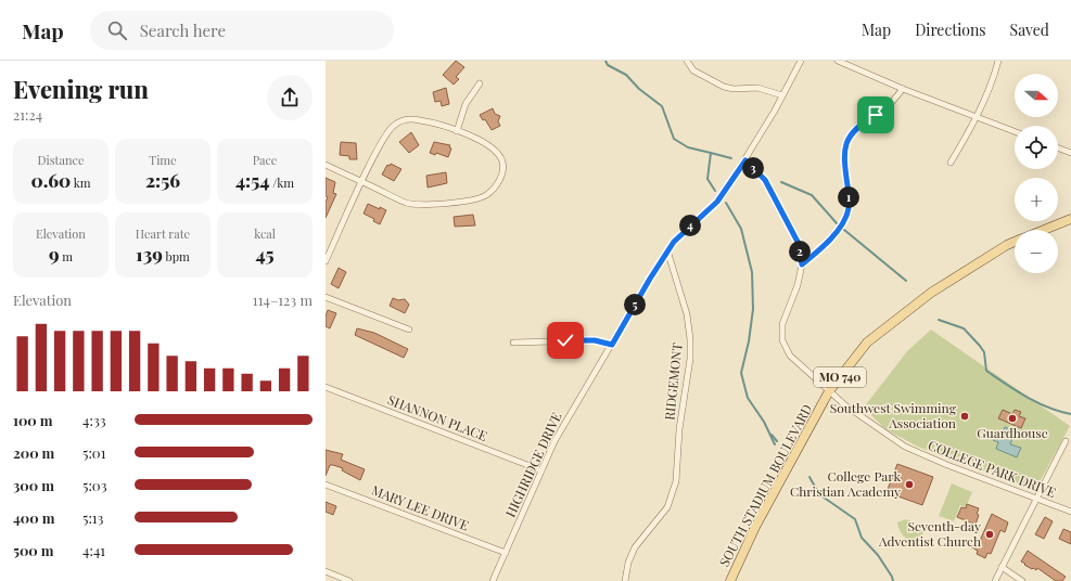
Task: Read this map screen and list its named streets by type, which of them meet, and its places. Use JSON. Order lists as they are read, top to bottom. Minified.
{"streets":{"main road":["MO 740","SOUTH STADIUM BOULEVARD"],"street":["RIDGEMONT","SHANNON PLACE","HIGHRIDGE DRIVE","COLLEGE PARK DRIVE","MARY LEE DRIVE"]},"crossings":[["RIDGEMONT","HIGHRIDGE DRIVE"],["SHANNON PLACE","HIGHRIDGE DRIVE"],["HIGHRIDGE DRIVE","MARY LEE DRIVE"],["COLLEGE PARK DRIVE","SOUTH STADIUM BOULEVARD"]],"places":["Southwest Swimming Association","Guardhouse","College Park Christian Academy","Seventh-day Adventist Church"],"north":"right","page":{"header":"Map","search":"Search here","nav":["Map","Directions","Saved"],"heading":["Evening run","21:24"],"map_buttons":["+","−"],"stats":[["Distance","0.60 km"],["Time","2:56"],["Pace","4:54 /km"],["Elevation","9 m"],["Heart rate","139 bpm"],["kcal","45"]],"pins":["3","1","4","2","5"],"chart":["Elevation","114–123 m"],"list":[{"name":"100 m","note":"4:33"},{"name":"200 m","note":"5:01"},{"name":"300 m","note":"5:03"},{"name":"400 m","note":"5:13"},{"name":"500 m","note":"4:41"}]}}
